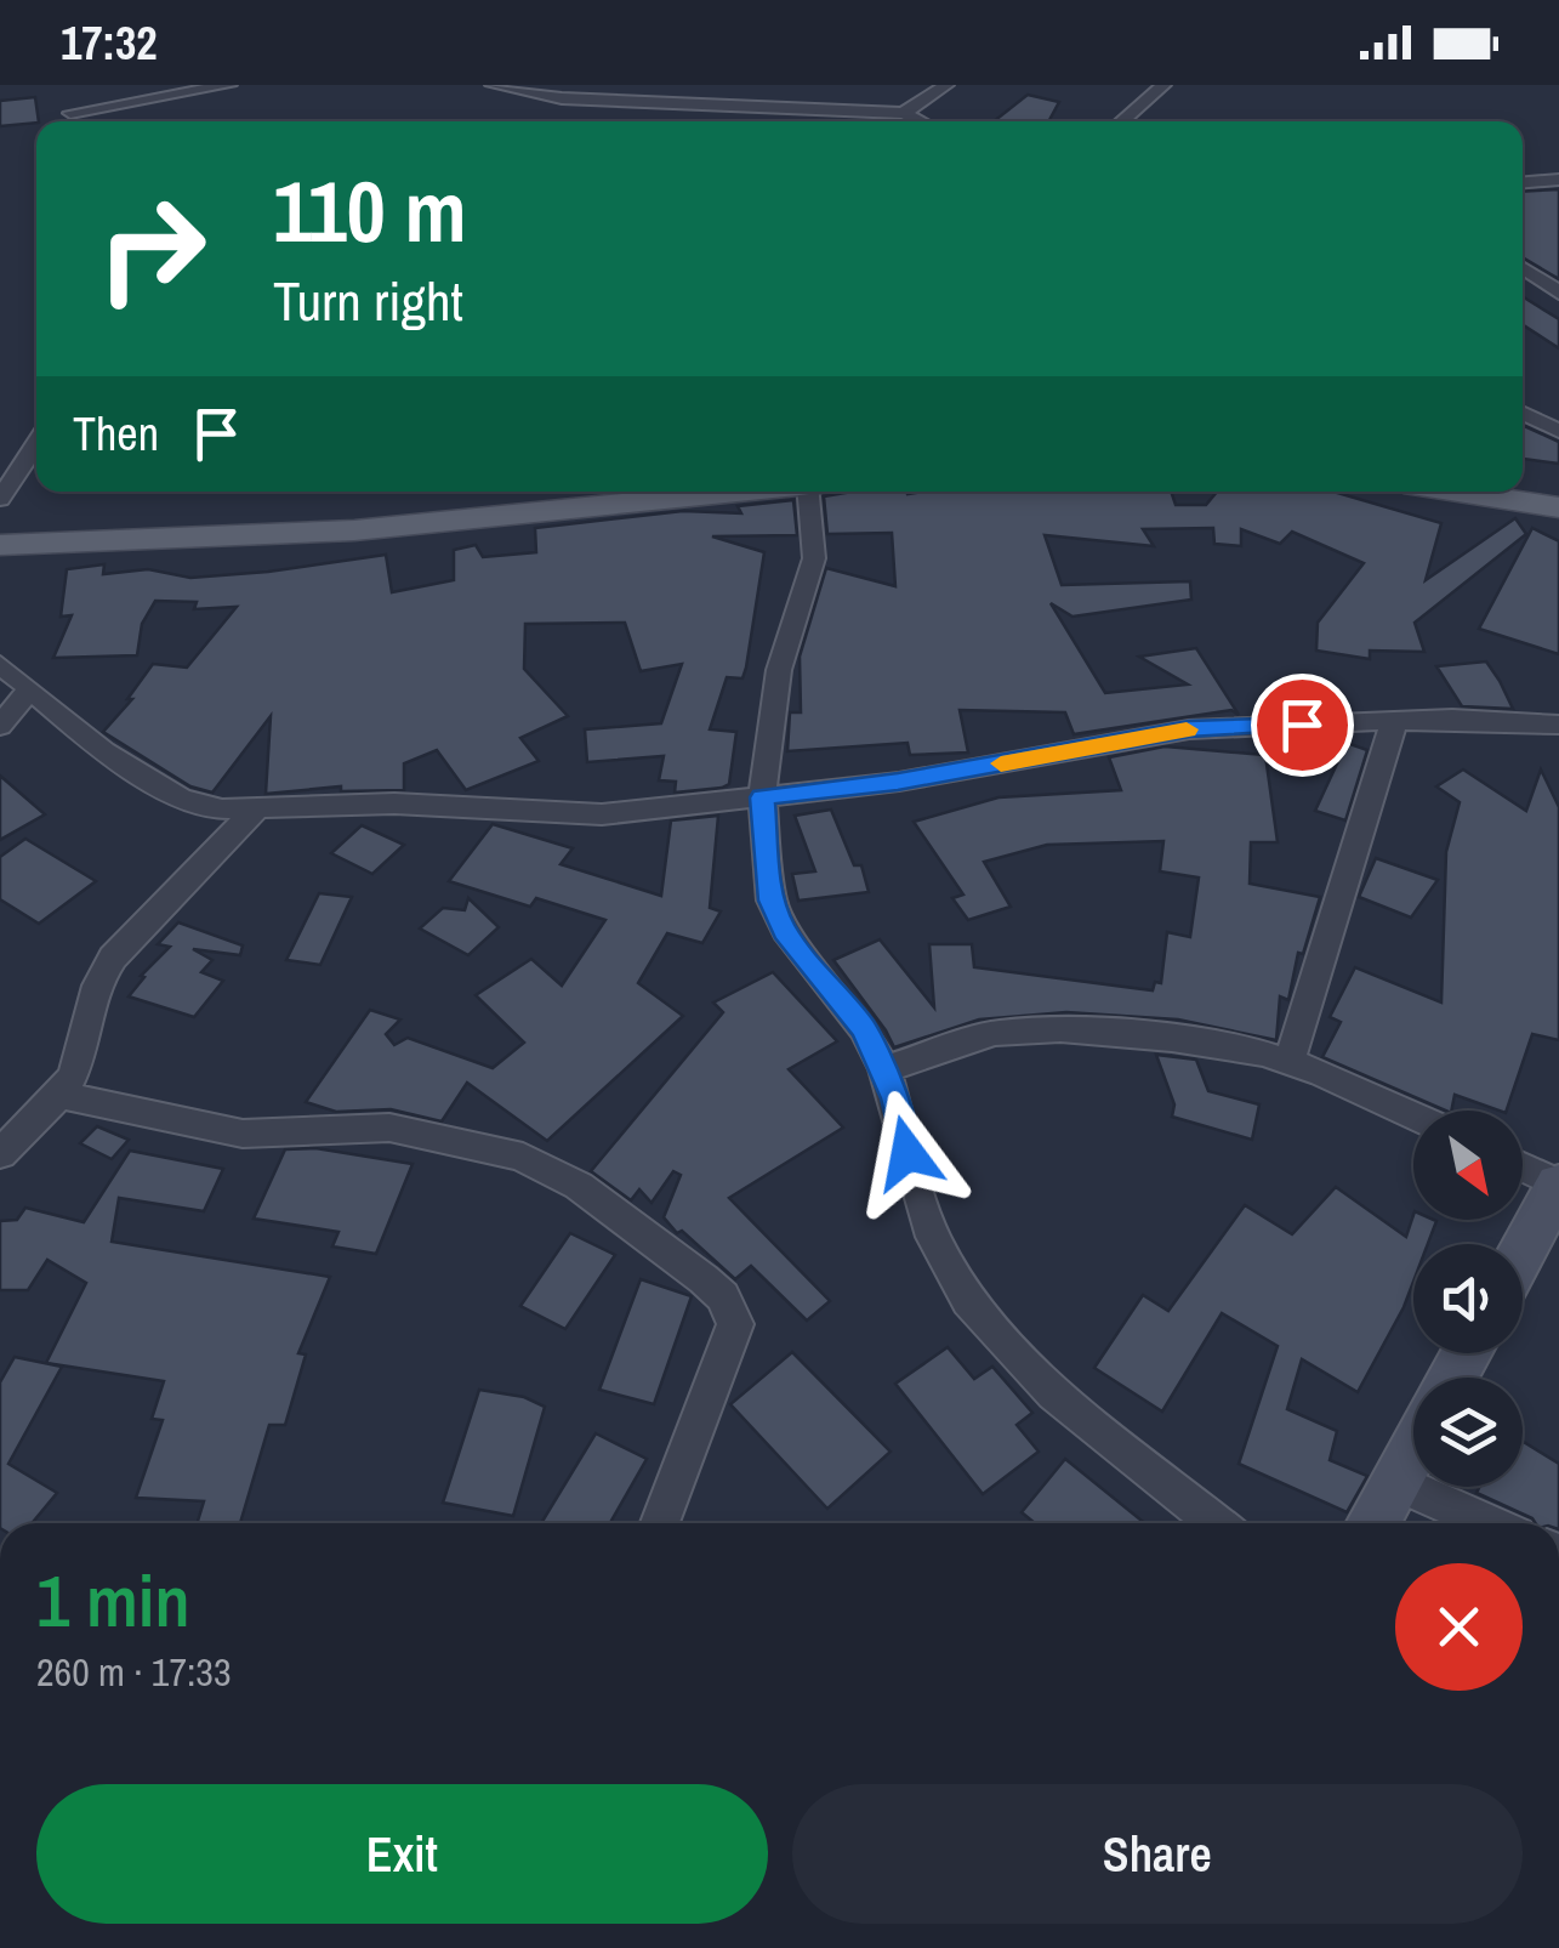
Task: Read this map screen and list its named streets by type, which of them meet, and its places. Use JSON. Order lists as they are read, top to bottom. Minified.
{"north":"bottom right","page":{"status":"17:32","turn":["110 m","Turn right"],"then":"Then","heading":["1 min","260 m · 17:33"],"buttons":["Exit","Share"]}}
